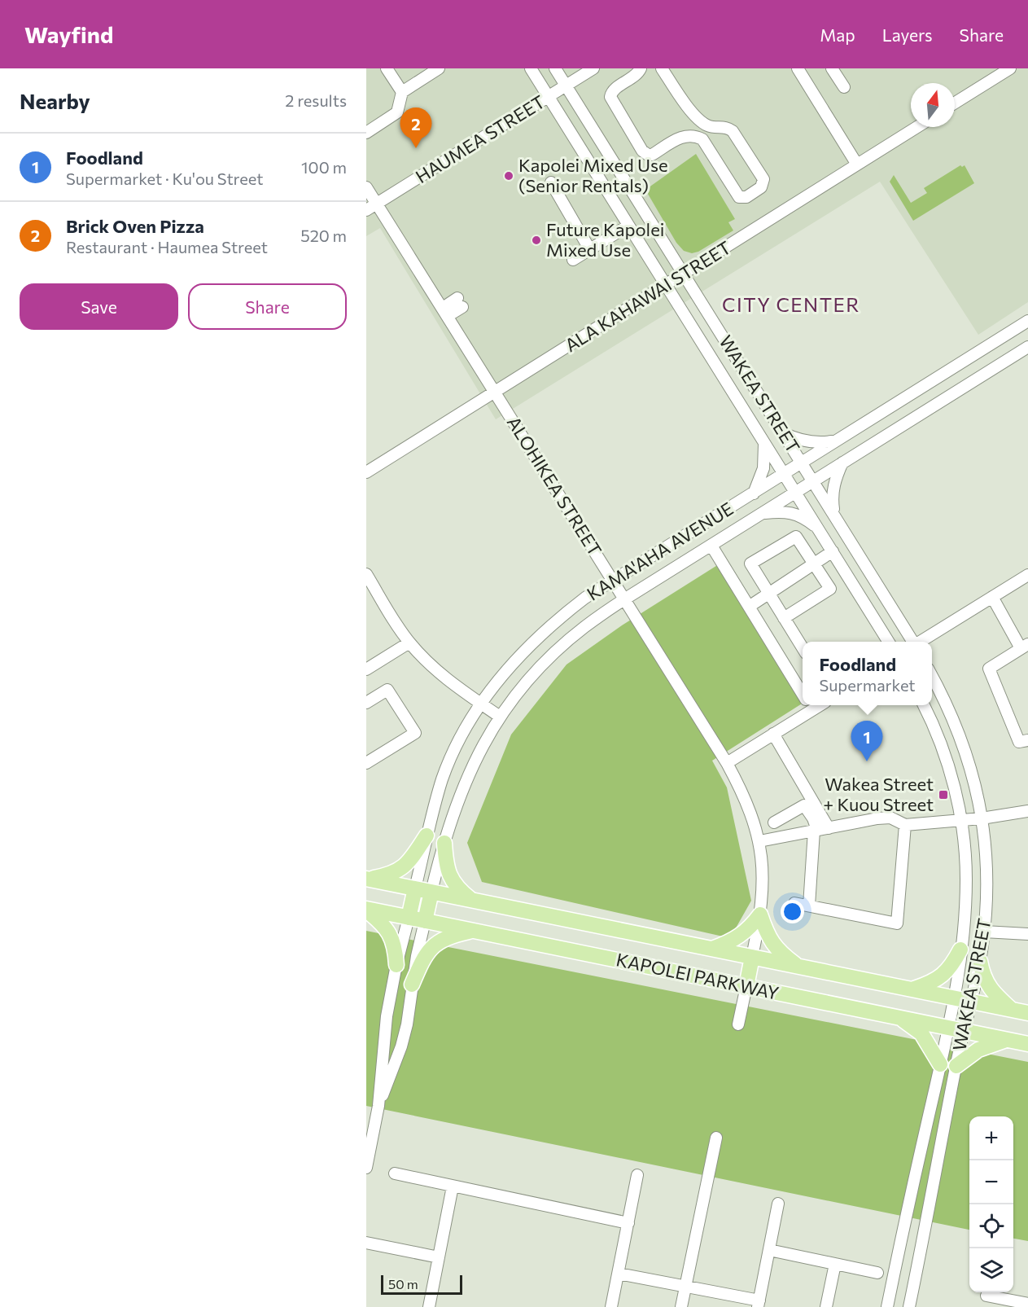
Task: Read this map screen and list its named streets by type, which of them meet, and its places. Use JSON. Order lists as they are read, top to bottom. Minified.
{"streets":{"main road":["KAPOLEI PARKWAY"],"street":["HAUMEA STREET","ALA KAHAWAI STREET","WAKEA STREET","ALOHIKEA STREET","KAMA'AHA AVENUE"]},"crossings":[["HAUMEA STREET","WAKEA STREET"],["HAUMEA STREET","ALOHIKEA STREET"],["ALA KAHAWAI STREET","WAKEA STREET"],["ALA KAHAWAI STREET","ALOHIKEA STREET"],["WAKEA STREET","KAMA'AHA AVENUE"],["WAKEA STREET","KAPOLEI PARKWAY"],["ALOHIKEA STREET","KAMA'AHA AVENUE"],["ALOHIKEA STREET","KAPOLEI PARKWAY"],["KAMA'AHA AVENUE","KAPOLEI PARKWAY"]],"districts":["CITY CENTER"],"places":{"other":["Kapolei Mixed Use (Senior Rentals)","Future Kapolei Mixed Use"],"transit":["Wakea Street + Kuou Street"]},"scale_bar":"50 m","north":"top","page":{"header":"Wayfind","nav":["Map","Layers","Share"],"heading":["Nearby","2 results"],"pins":["2","1"],"list":[{"mark":"1","name":"Foodland","note":"Supermarket · Ku'ou Street","value":"100 m"},{"mark":"2","name":"Brick Oven Pizza","note":"Restaurant · Haumea Street","value":"520 m"}],"buttons":["Save","Share"],"popup":["Foodland","Supermarket"],"map_buttons":["+","−"],"scale":"50 m"}}
